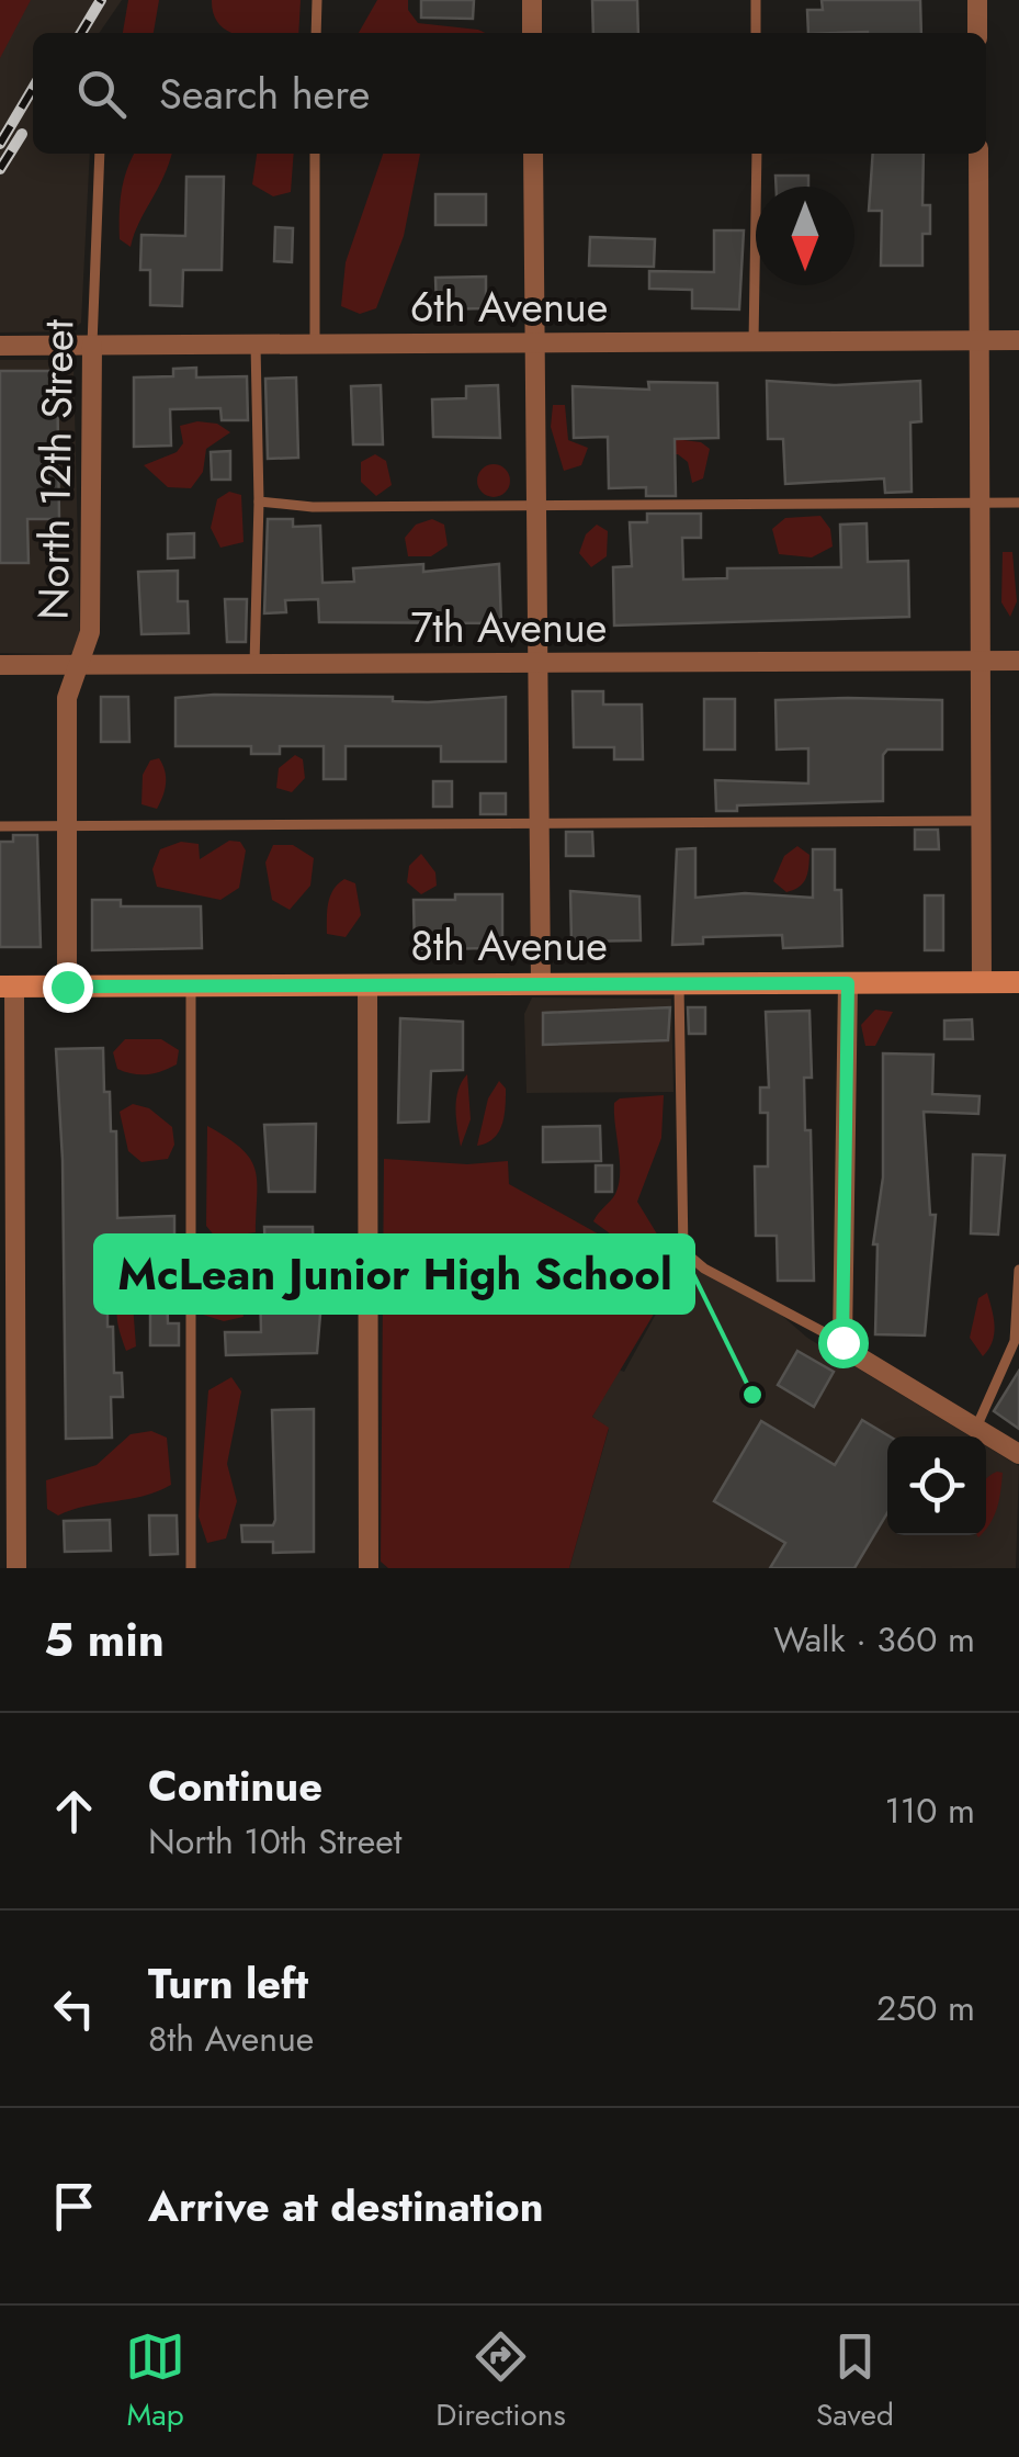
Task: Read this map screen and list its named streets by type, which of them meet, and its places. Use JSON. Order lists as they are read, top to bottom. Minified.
{"streets":{"street":["6th Avenue","North 12th Street","7th Avenue","8th Avenue"]},"crossings":[["6th Avenue","North 12th Street"],["North 12th Street","7th Avenue"],["North 12th Street","8th Avenue"]],"places":["McLean Junior High School"],"north":"bottom","page":{"search":"Search here","heading":["5 min","Walk · 360 m"],"list":[["Continue","North 10th Street","110 m"],["Turn left","8th Avenue","250 m"],"Arrive at destination"],"nav":["Map","Directions","Saved"]}}
